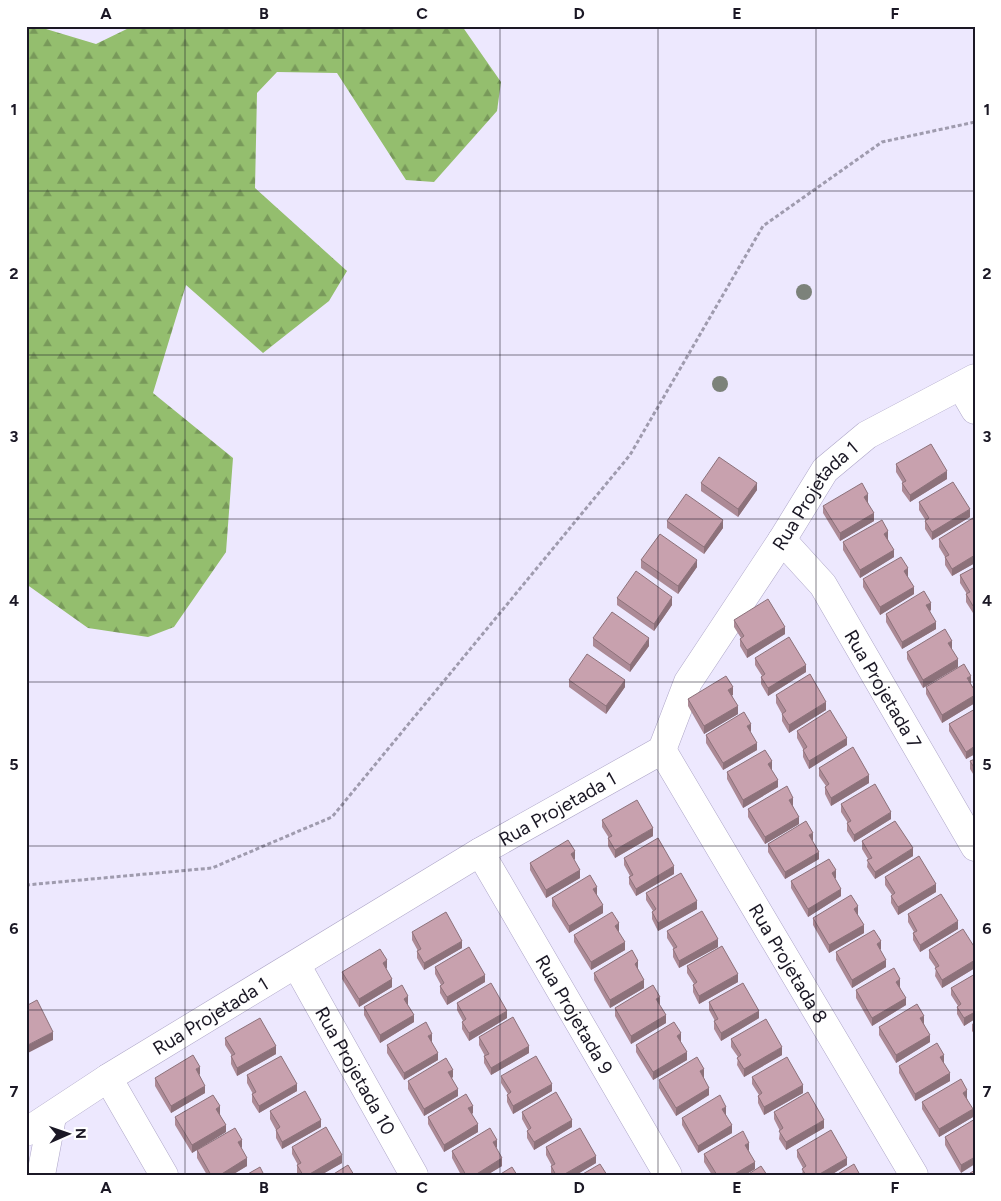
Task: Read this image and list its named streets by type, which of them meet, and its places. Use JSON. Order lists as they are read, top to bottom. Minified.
{"streets":{"street":["Rua Projetada 1","Rua Projetada 7","Rua Projetada 8","Rua Projetada 9","Rua Projetada 10"]},"crossings":[["Rua Projetada 1","Rua Projetada 7"],["Rua Projetada 1","Rua Projetada 8"],["Rua Projetada 1","Rua Projetada 9"],["Rua Projetada 1","Rua Projetada 10"]],"north":"right","grid":{"columns":["A","B","C","D","E","F"],"rows":["1","2","3","4","5","6","7"]}}
